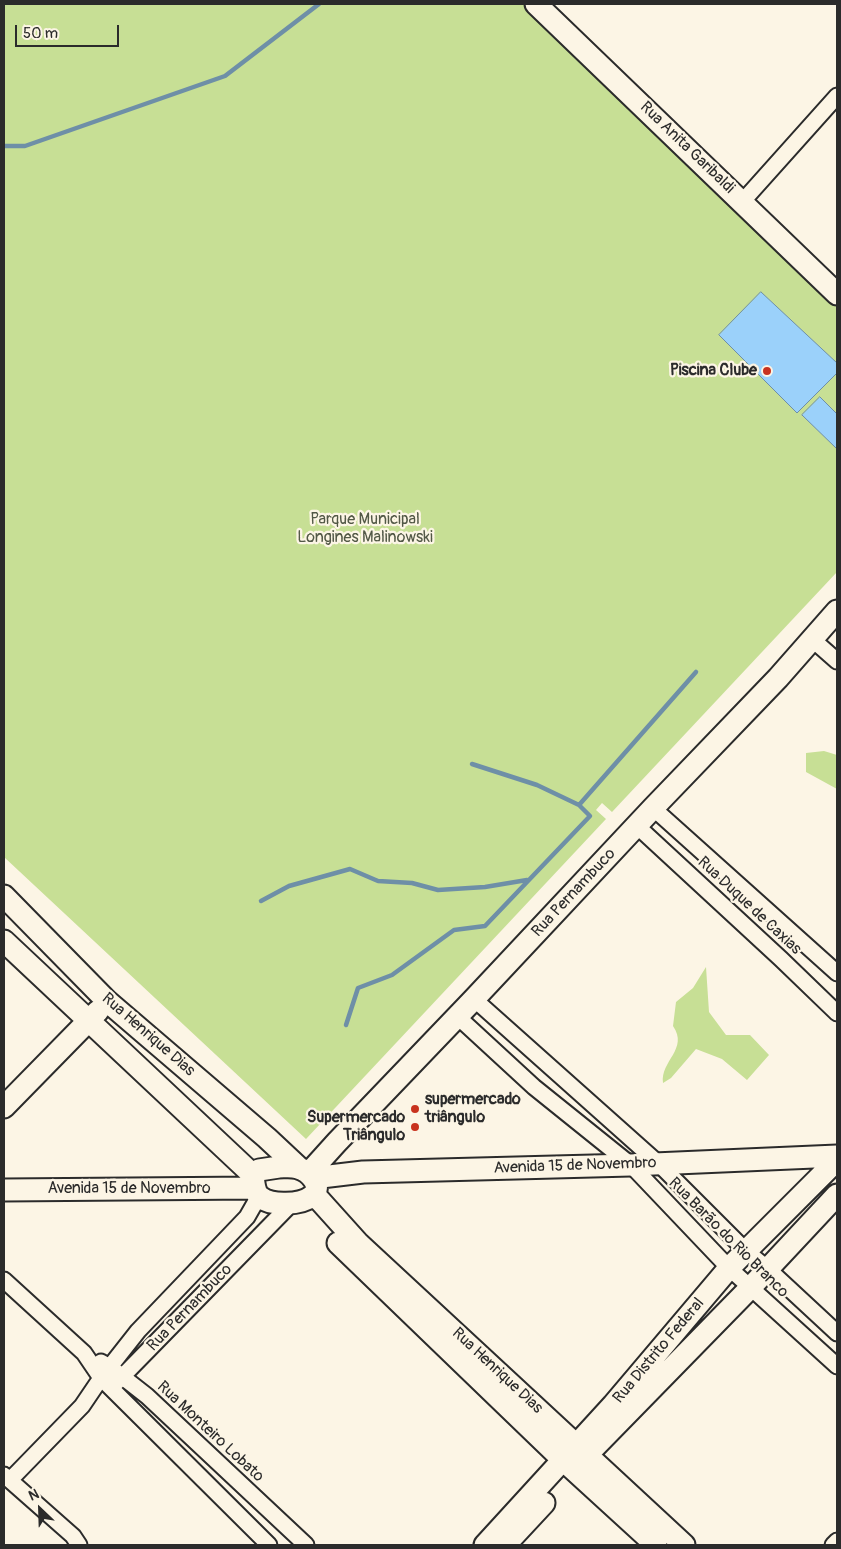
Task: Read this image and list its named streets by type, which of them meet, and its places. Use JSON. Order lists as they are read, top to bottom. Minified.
{"streets":{"street":["Rua Anita Garibaldi","Rua Pernambuco","Rua Duque de Caxias","Rua Henrique Dias","Avenida 15 de Novembro","Rua Barão do Rio Branco","Rua Distrito Federal","Rua Monteiro Lobato"]},"crossings":[["Rua Pernambuco","Rua Duque de Caxias"],["Rua Pernambuco","Rua Henrique Dias"],["Rua Pernambuco","Avenida 15 de Novembro"],["Rua Pernambuco","Rua Barão do Rio Branco"],["Rua Pernambuco","Rua Monteiro Lobato"],["Rua Henrique Dias","Avenida 15 de Novembro"],["Rua Henrique Dias","Rua Distrito Federal"],["Avenida 15 de Novembro","Rua Barão do Rio Branco"],["Avenida 15 de Novembro","Rua Distrito Federal"],["Rua Barão do Rio Branco","Rua Distrito Federal"]],"parks":["Parque Municipal Longines Malinowski"],"places":["Piscina Clube","supermercado triângulo","Supermercado Triângulo"],"scale_bar":"50 m","north":"top left"}
